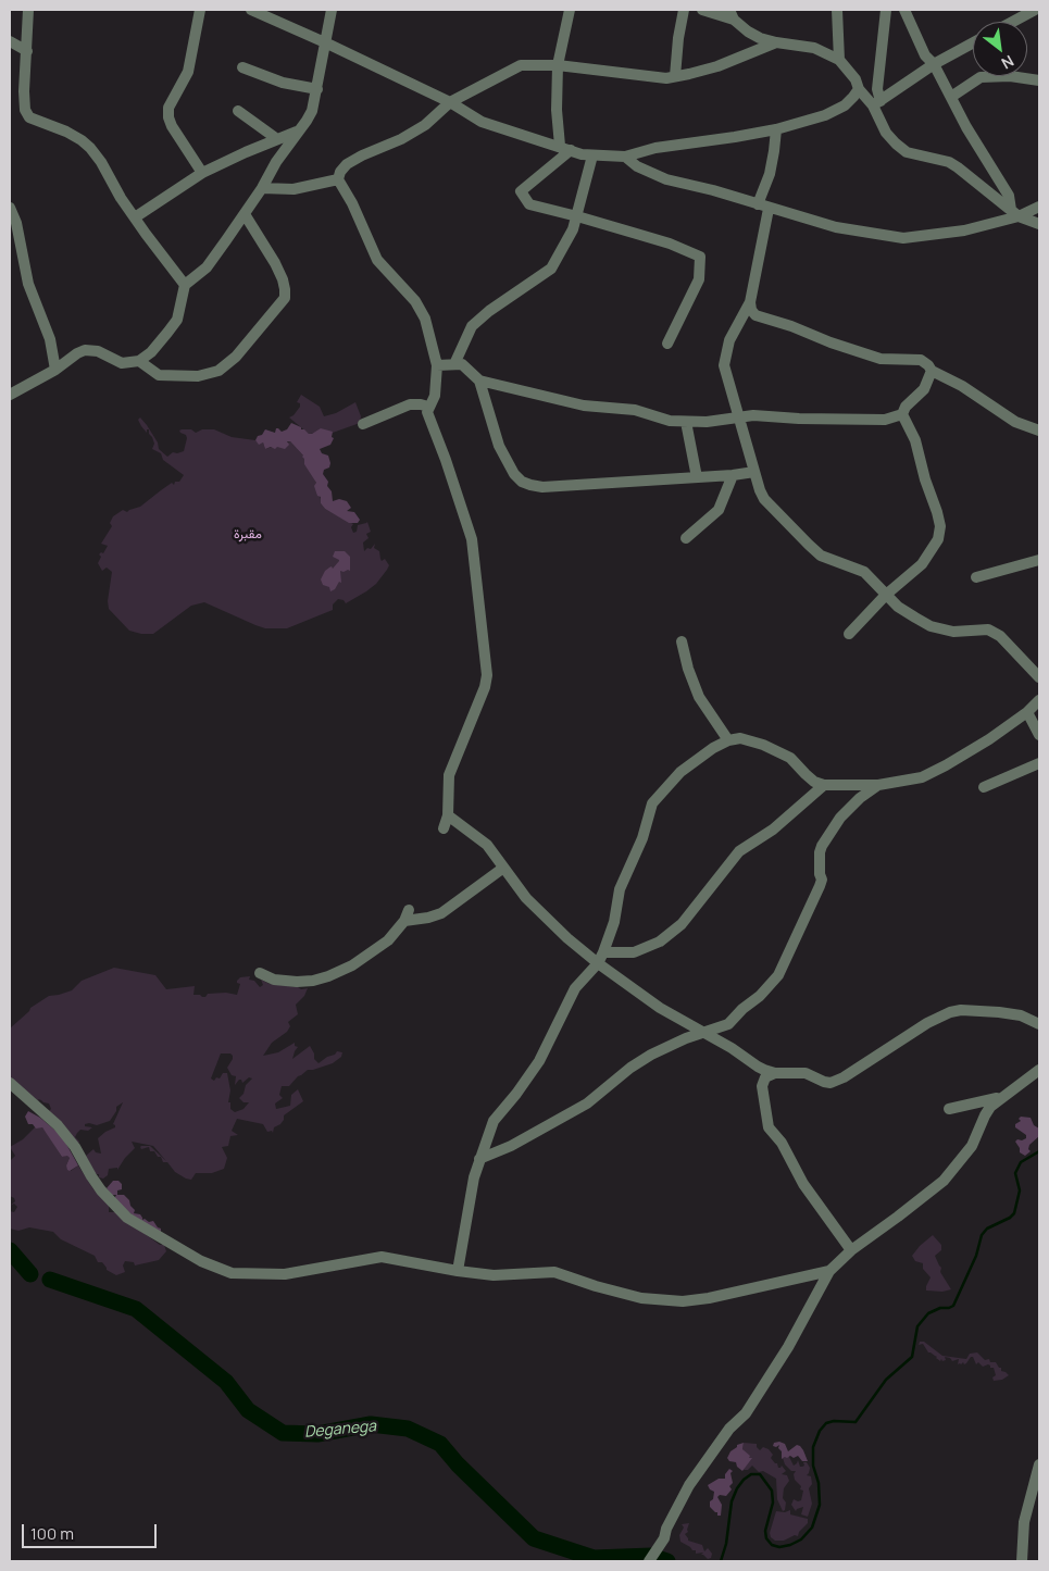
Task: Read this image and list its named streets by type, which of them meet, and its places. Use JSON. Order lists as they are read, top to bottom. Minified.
{"water":["Deganega"],"parks":["مقبرة"],"scale_bar":"100 m","north":"bottom right"}
